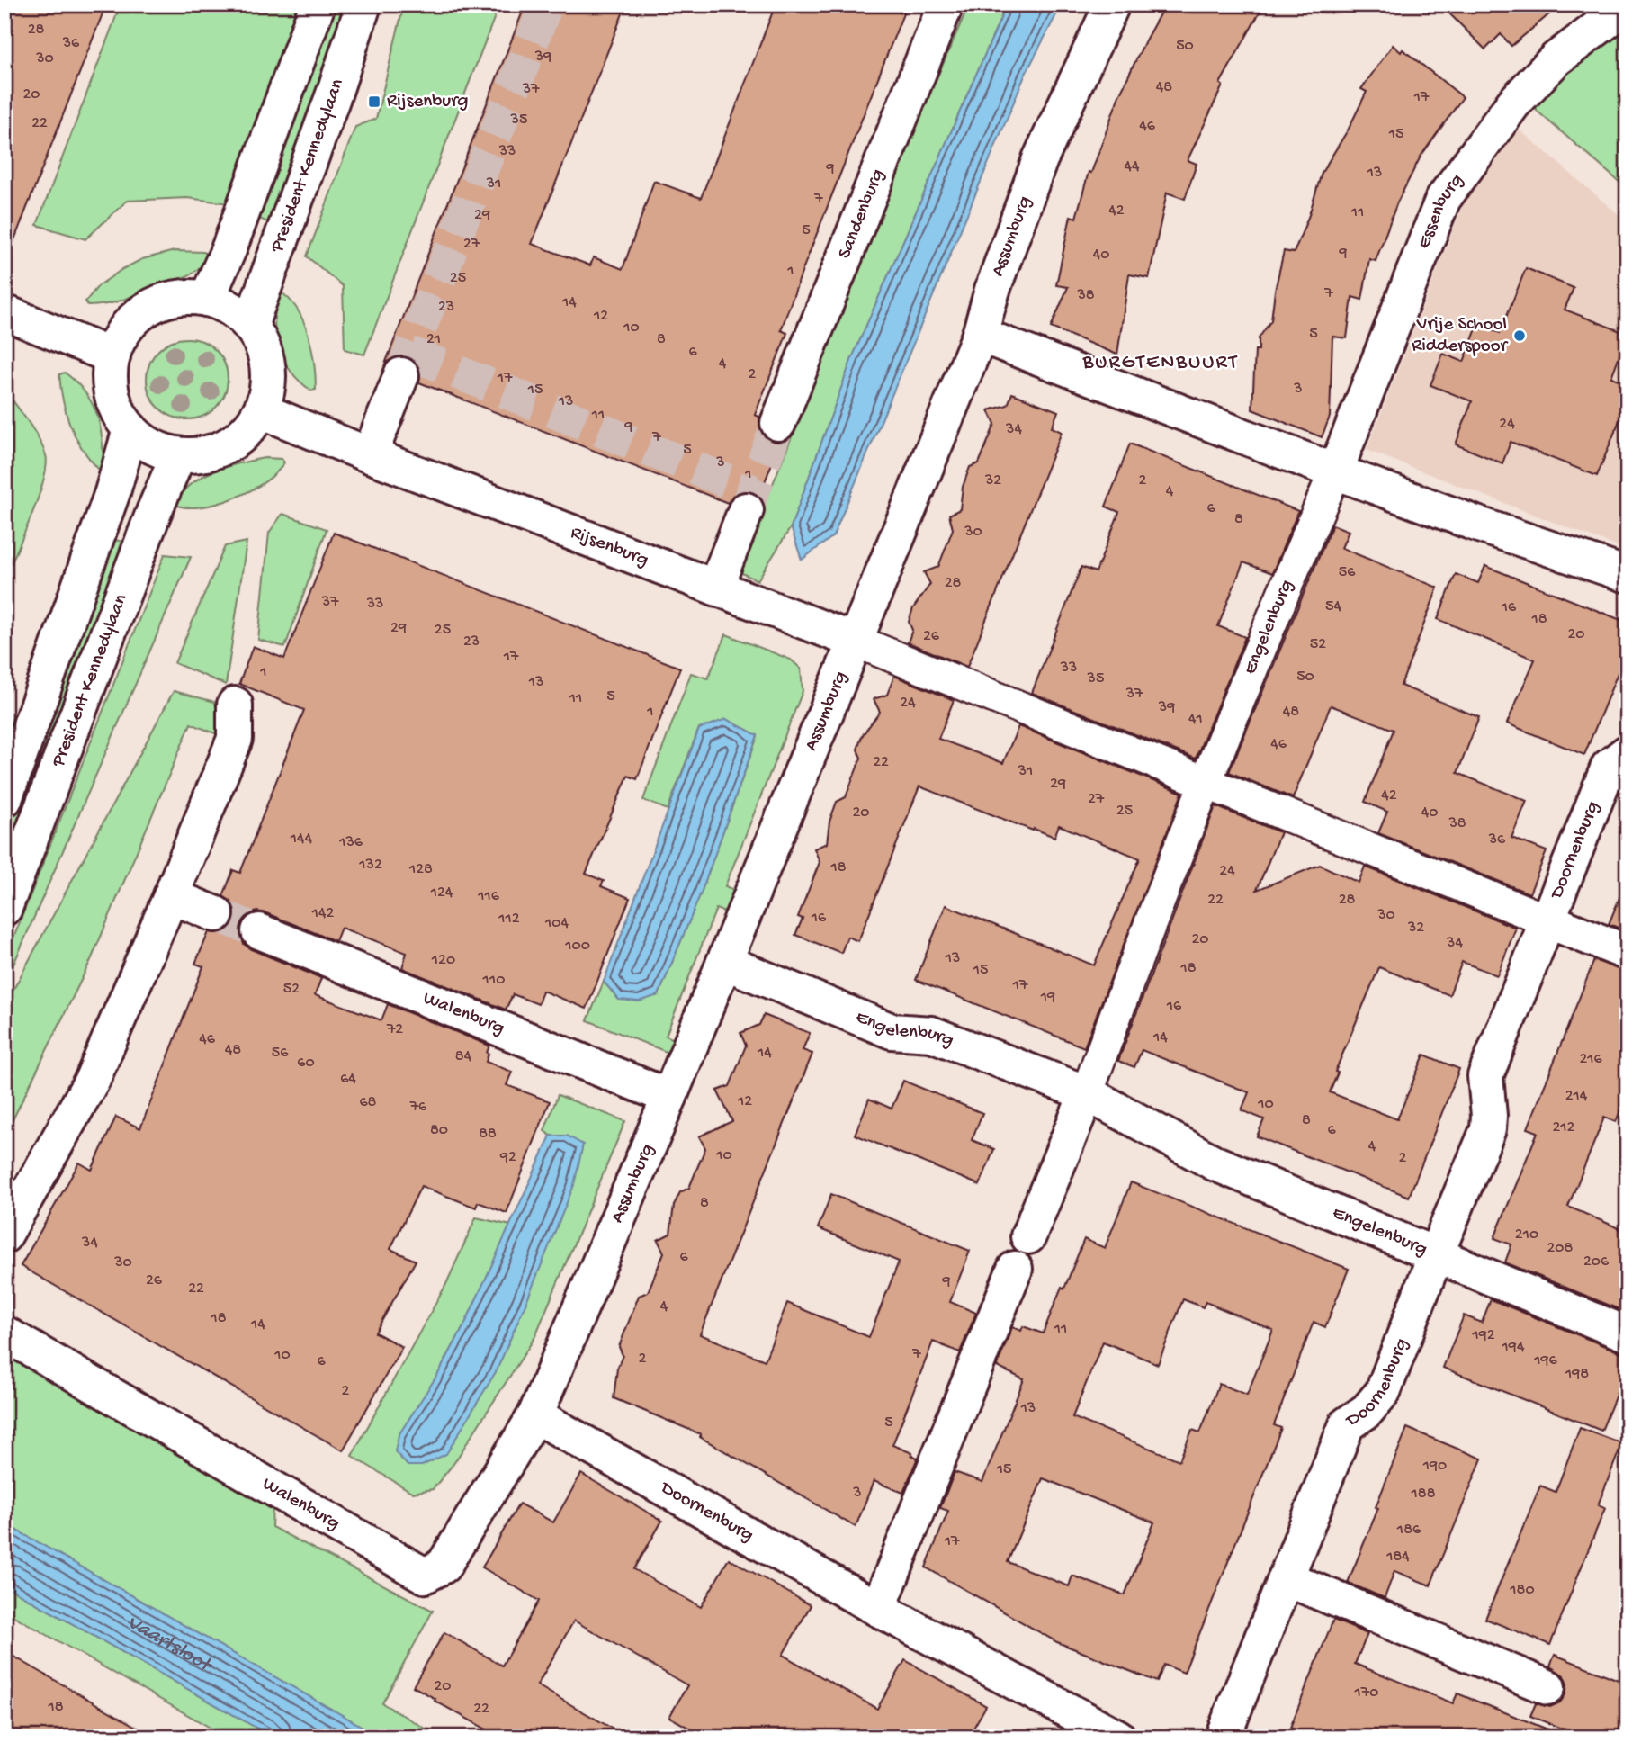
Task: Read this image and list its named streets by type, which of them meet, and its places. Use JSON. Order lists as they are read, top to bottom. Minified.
{"streets":{"street":["President Kennedylaan","Essenburg","Sandenburg","Assumburg","Rijsenburg","Engelenburg","Doornenburg","Walenburg"]},"crossings":[["President Kennedylaan","Rijsenburg"],["Essenburg","Engelenburg"],["Assumburg","Rijsenburg"],["Assumburg","Engelenburg"],["Assumburg","Doornenburg"],["Assumburg","Walenburg"],["Engelenburg","Doornenburg"],["Doornenburg","Walenburg"]],"districts":["BURGTENBUURT"],"water":["Vaartsloot"],"places":{"transit":["Rijsenburg"],"other":["Vrije School Ridderspoor"]},"house_numbers":["28","36","50","39","30","48","37","20","17","35","22","46","15","33","44","9","13","31","7","42","11","29","5","27","9","40","1","25","7","38","14","23","12","10","5","21","8","6","4","2","17","3","15","13","11","24","9","34","7","5","3","1","32","2","4","6","8","30","56","28","37","33","54","16","18","29","25","20","26","23","52","17","33","1","50","35","13","37","5","11","24","39","1","48","41","46","22","31","29","42","27","25","20","40","38","144","36","136","132","18","128","24","124","116","22","28","142","30","16","112","104","32","20","34","100","13","120","18","15","110","17","52","19","16","72","14","46","48","56","14","84","216","60","64","214","12","68","10","76","8","212","80","6","88","4","10","92","2","8","210","34","208","6","206","30","26","9","22","4","18","14","11","192","194","7","10","2","196","6","198","2","13","5","190","15","3","188","186","17","184","180","20","170","18","22"]}
